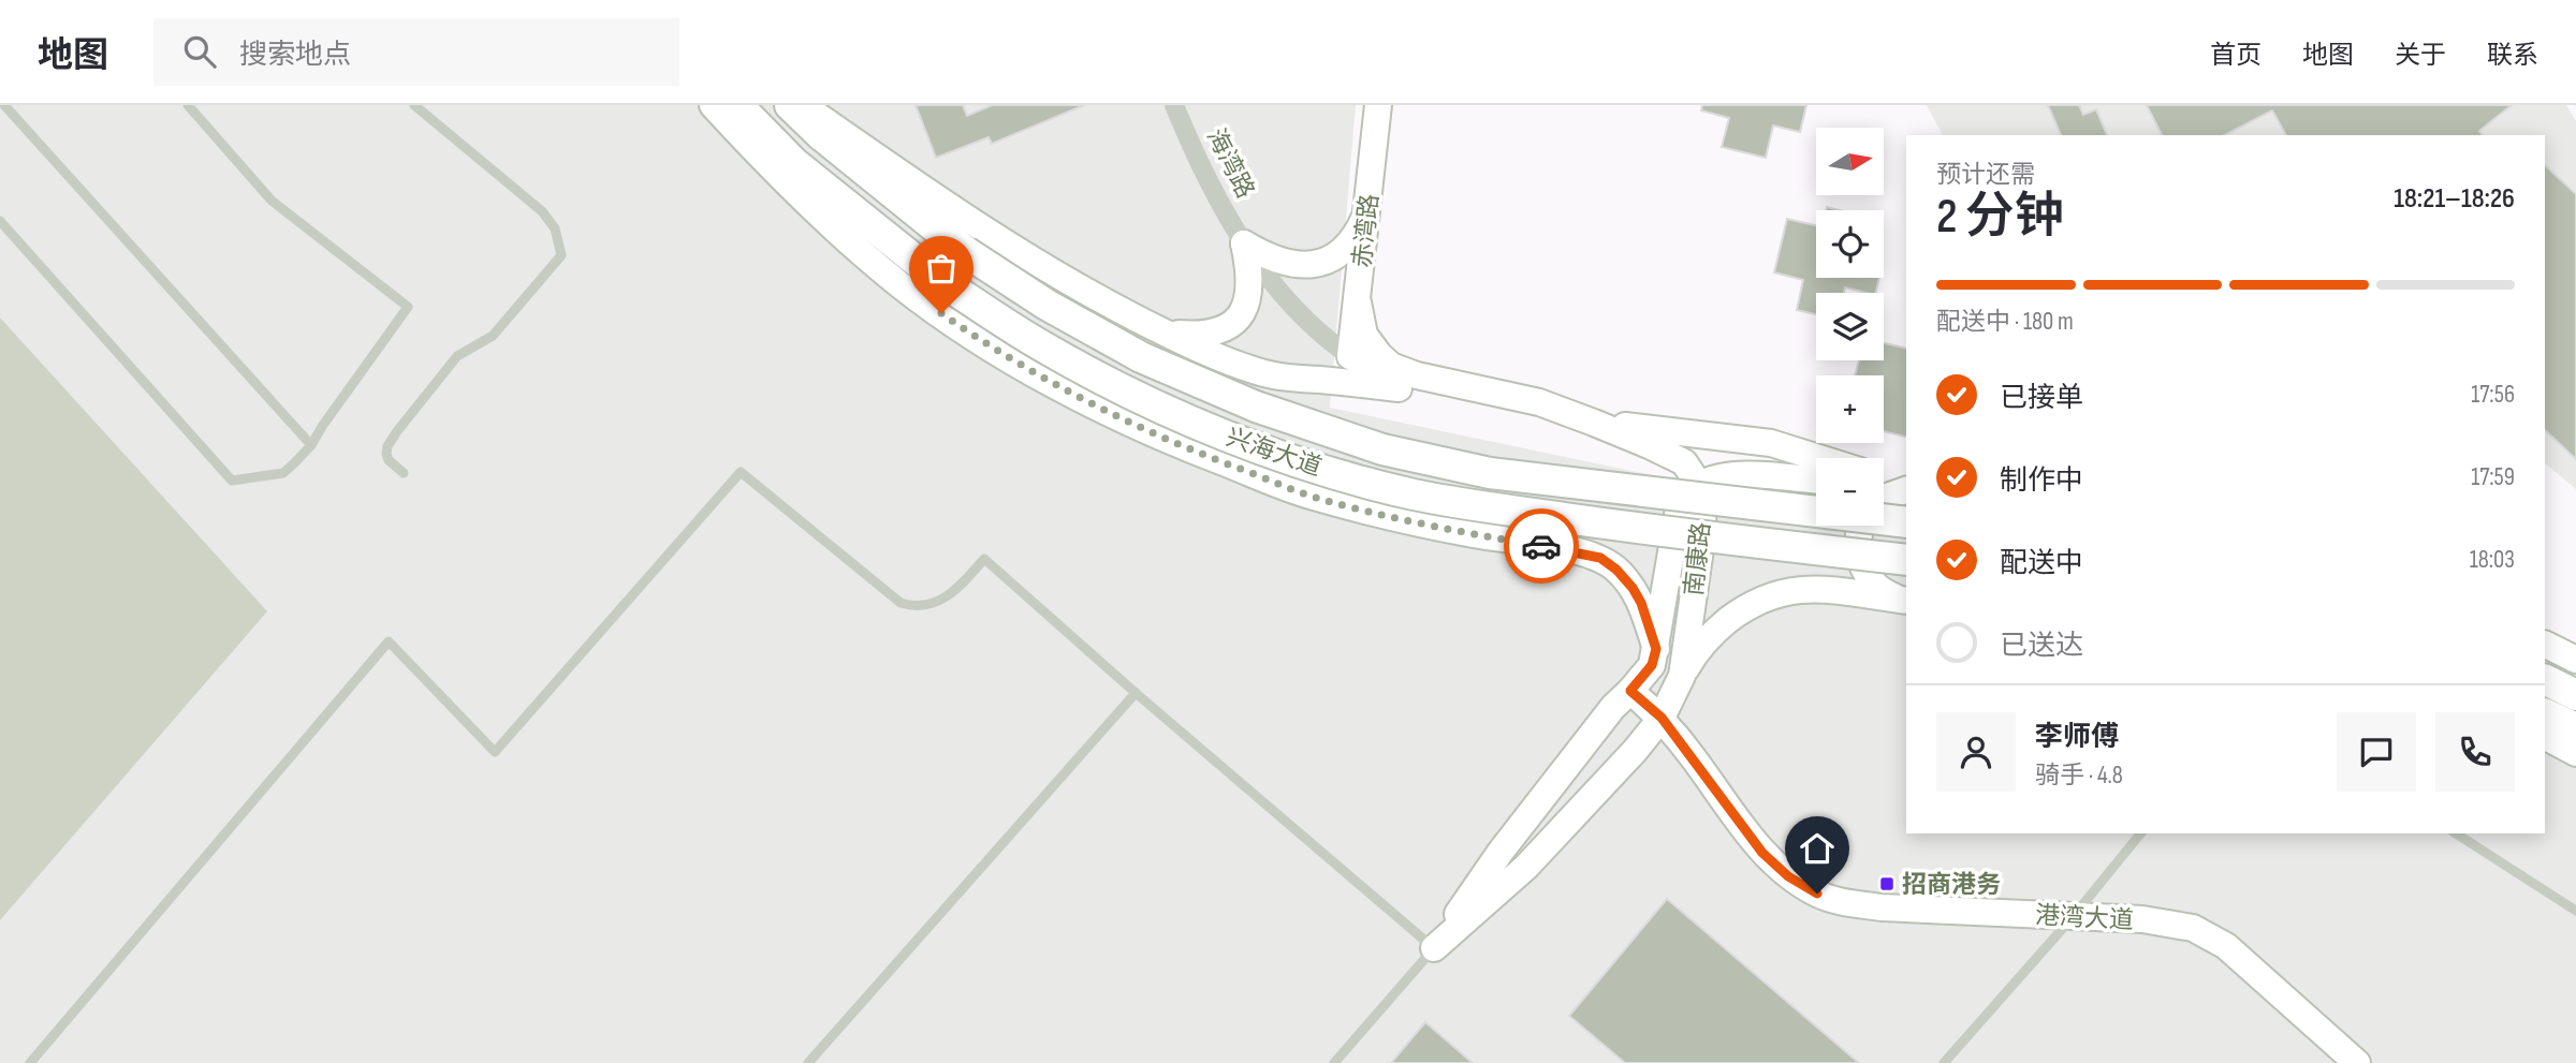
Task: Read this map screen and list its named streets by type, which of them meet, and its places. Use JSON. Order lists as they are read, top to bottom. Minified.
{"streets":{"main road":["兴海大道"],"street":["海湾路","赤湾路","南康路","港湾大道"]},"crossings":[["海湾路","赤湾路"],["兴海大道","南康路"],["南康路","港湾大道"]],"places":{"transit":["招商港务"]},"north":"right","page":{"header":"地图","search":"搜索地点","nav":["首页","地图","关于","联系"],"map_buttons":["+","−"],"heading":["2 分钟","预计还需","18:21–18:26"],"panel":["李师傅","骑手 · 4.8"],"bar":"配送中 · 180 m","list":[["已接单","17:56"],["制作中","17:59"],["配送中","18:03"],"已送达"]}}
